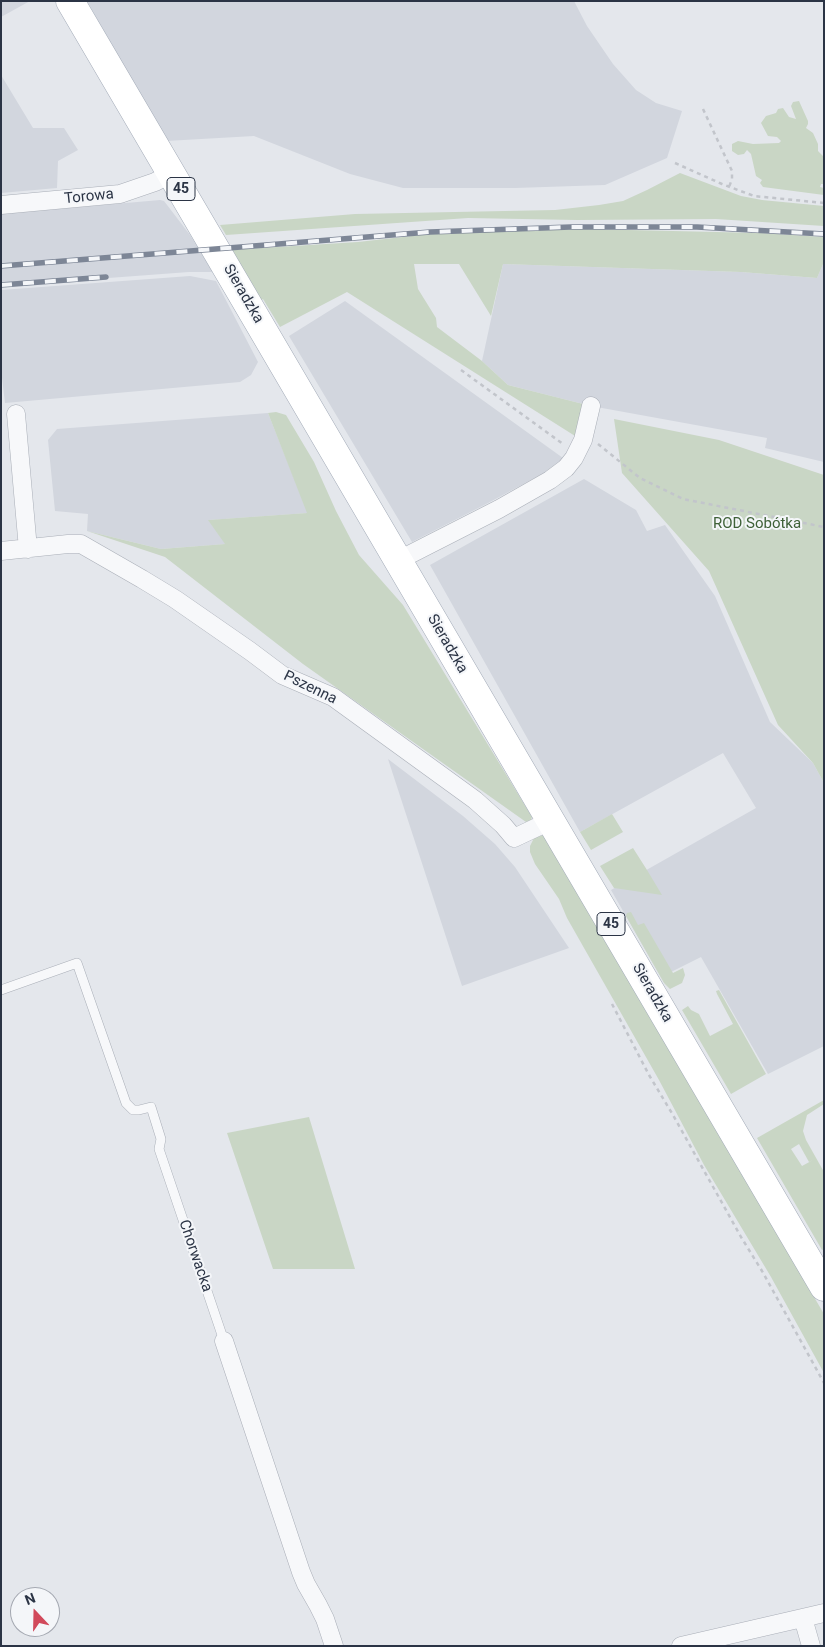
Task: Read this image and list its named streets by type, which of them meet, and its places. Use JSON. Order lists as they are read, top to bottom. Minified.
{"streets":{"main road":["45","Sieradzka"],"street":["Torowa","Pszenna","Chorwacka"]},"crossings":[["Torowa","Sieradzka"],["Sieradzka","Pszenna"]],"parks":["ROD Sobótka"],"north":"top"}
